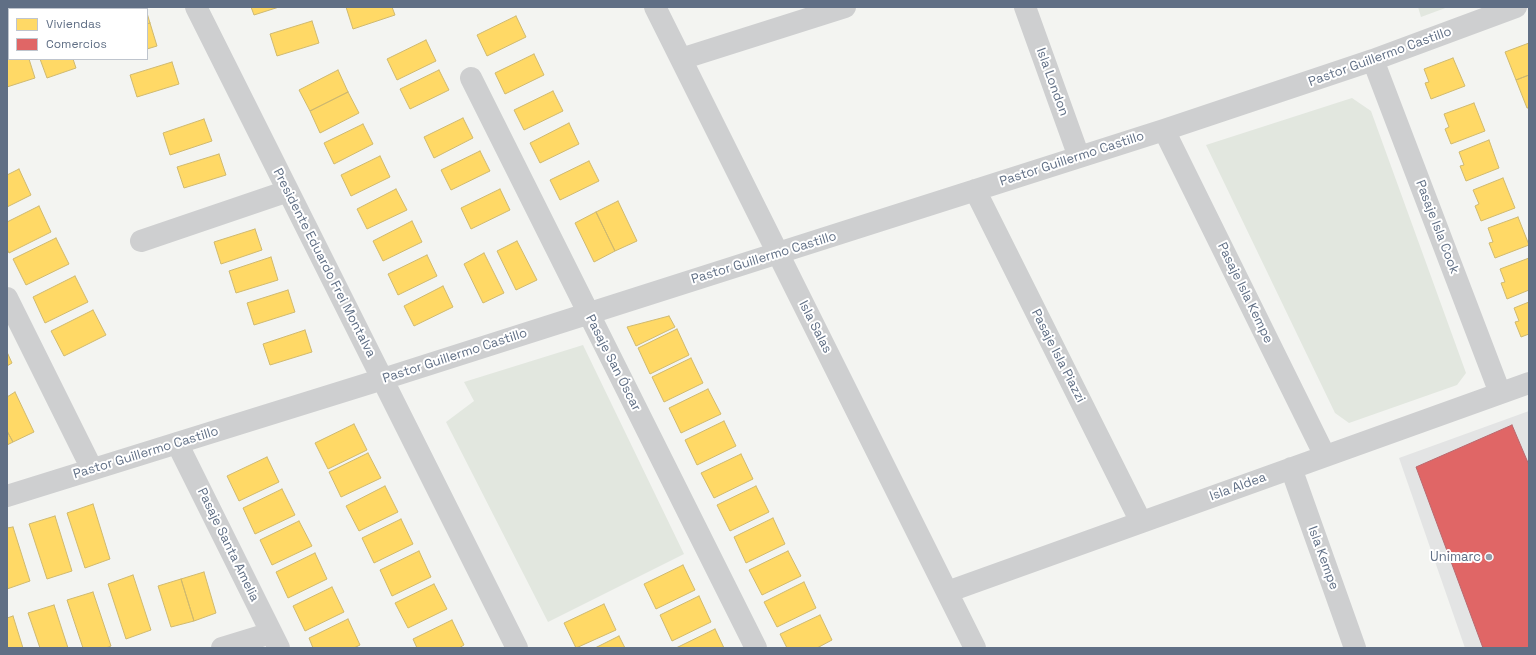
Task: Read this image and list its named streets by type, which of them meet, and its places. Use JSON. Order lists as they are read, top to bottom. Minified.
{"streets":{"street":["Pastor Guillermo Castillo","Isla London","Pasaje Isla Cook","Presidente Eduardo Frei Montalva","Pasaje Isla Kempe","Isla Salas","Pasaje Isla Piazzi","Pasaje San Óscar","Isla Aldea","Pasaje Santa Amelia","Isla Kempe"]},"crossings":[["Pastor Guillermo Castillo","Isla London"],["Pastor Guillermo Castillo","Pasaje Isla Cook"],["Pastor Guillermo Castillo","Presidente Eduardo Frei Montalva"],["Pastor Guillermo Castillo","Pasaje Isla Kempe"],["Pastor Guillermo Castillo","Isla Salas"],["Pastor Guillermo Castillo","Pasaje Isla Piazzi"],["Pastor Guillermo Castillo","Pasaje San Óscar"],["Pastor Guillermo Castillo","Pasaje Santa Amelia"],["Pasaje Isla Cook","Isla Aldea"],["Pasaje Isla Kempe","Isla Aldea"],["Isla Salas","Isla Aldea"],["Pasaje Isla Piazzi","Isla Aldea"],["Isla Aldea","Isla Kempe"]],"places":["Unimarc"],"legend":["Viviendas","Comercios"]}
